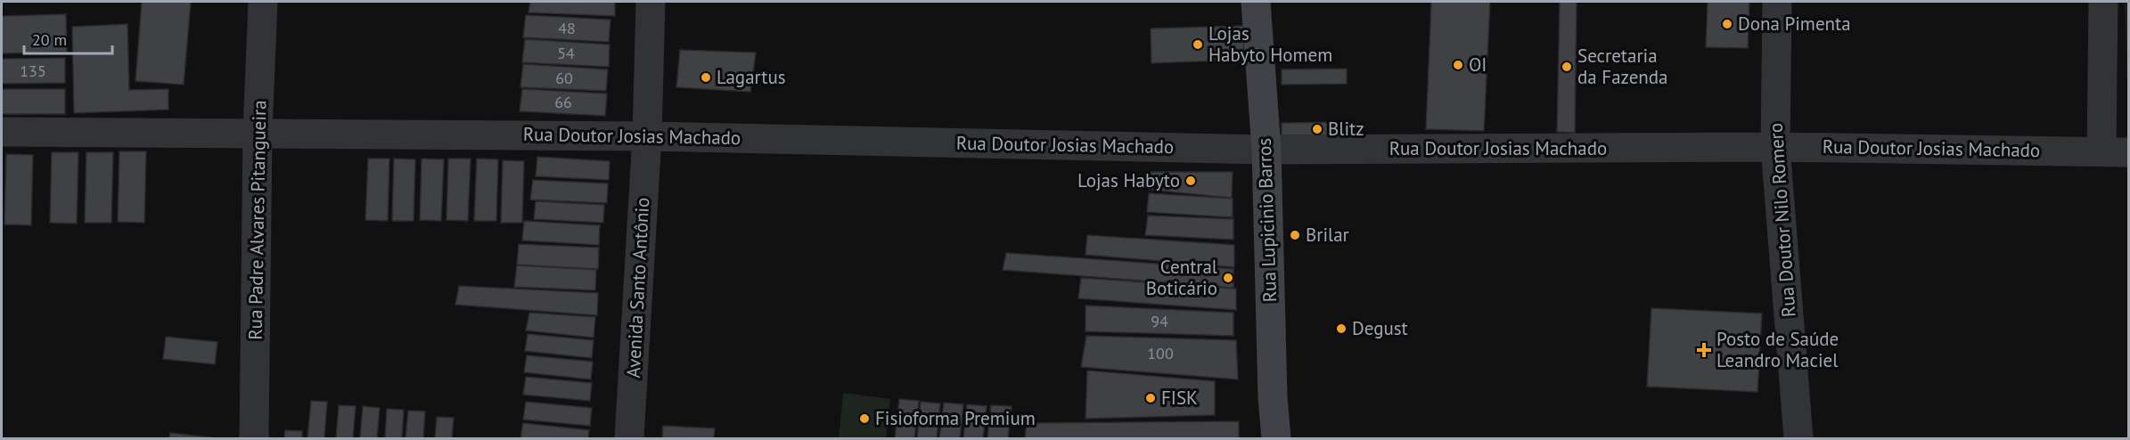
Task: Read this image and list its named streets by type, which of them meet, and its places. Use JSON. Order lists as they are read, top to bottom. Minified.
{"streets":{"main road":["Rua Lupicinio Barros"],"street":["Rua Doutor Josias Machado","Rua Padre Alvares Pitangueira","Rua Doutor Nilo Romero","Avenida Santo Antônio"]},"crossings":[["Rua Doutor Josias Machado","Rua Padre Alvares Pitangueira"],["Rua Doutor Josias Machado","Rua Lupicinio Barros"],["Rua Doutor Josias Machado","Rua Doutor Nilo Romero"],["Rua Doutor Josias Machado","Avenida Santo Antônio"]],"places":{"other":["Dona Pimenta","Lojas Habyto Homem","OI","Secretaria da Fazenda","Lagartus","Blitz","Lojas Habyto","Brilar","Central Boticário","Degust","FISK","Fisioforma Premium"],"health":["Posto de Saúde Leandro Maciel"]},"house_numbers":["48","54","135","60","66","94","100"],"scale_bar":"20 m"}
